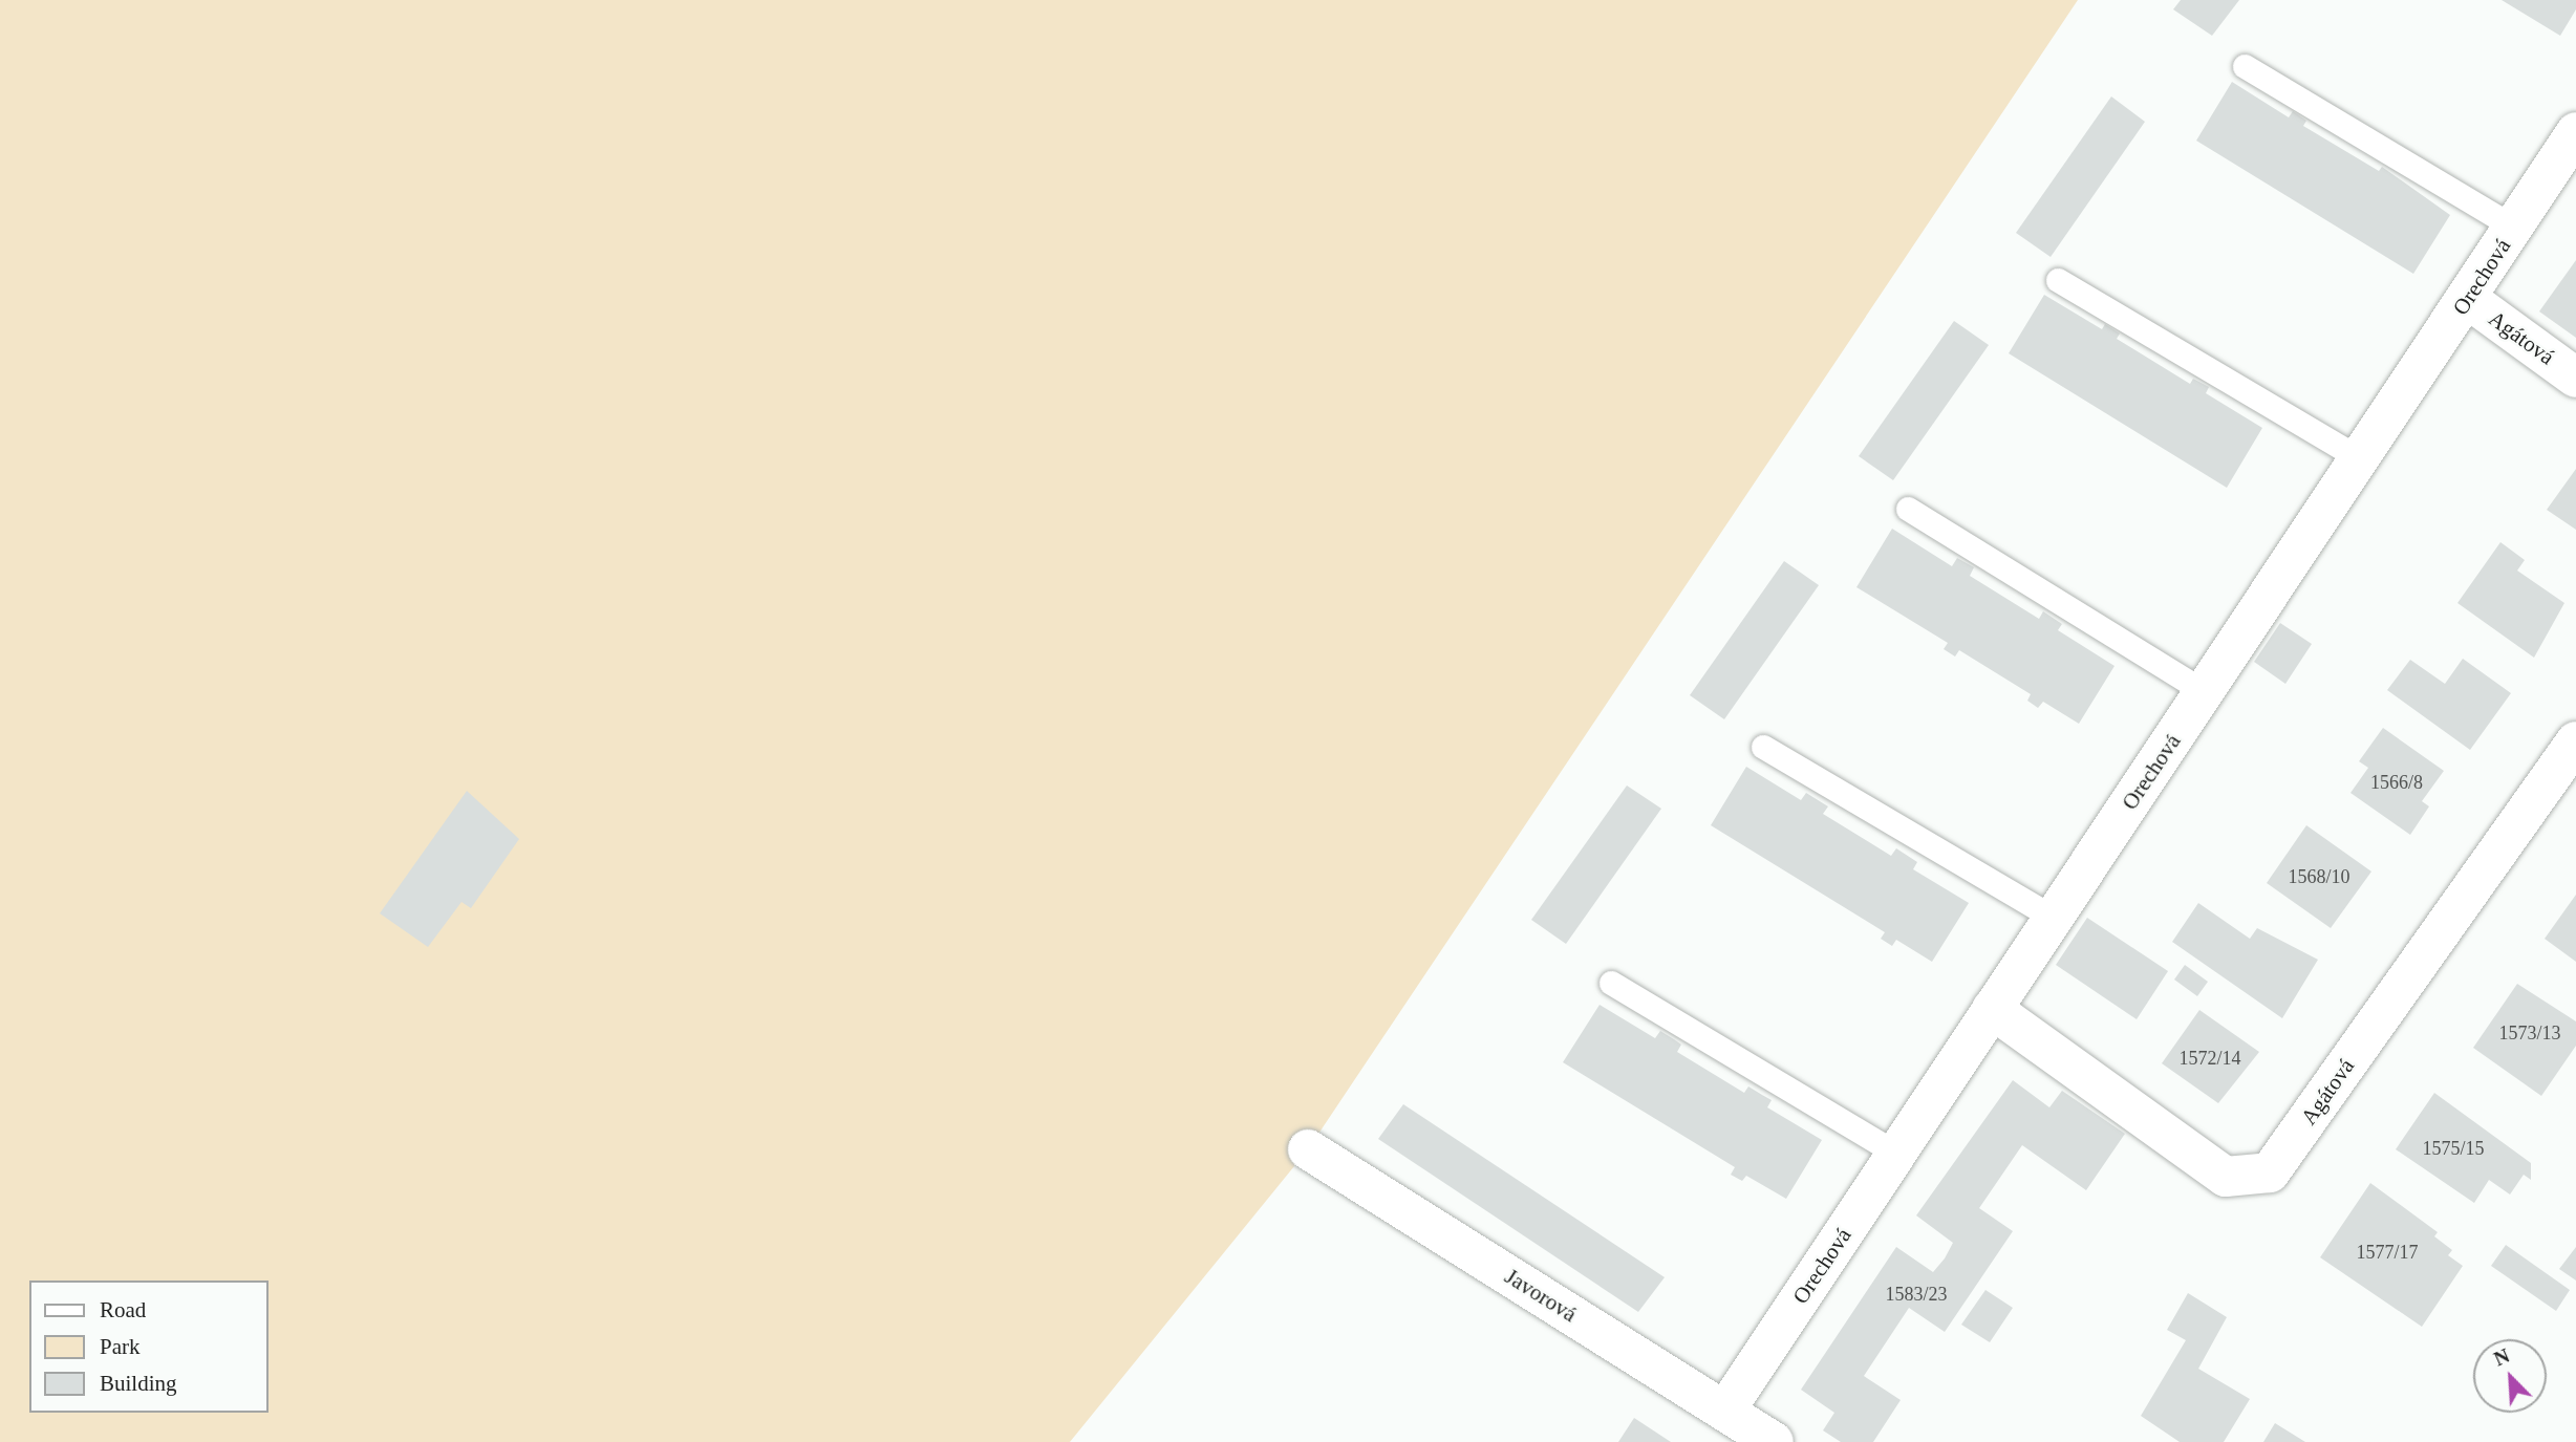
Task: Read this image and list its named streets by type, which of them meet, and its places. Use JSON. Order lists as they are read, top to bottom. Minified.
{"streets":{"street":["Orechová","Agátová","Javorová"]},"crossings":[["Orechová","Agátová"],["Orechová","Javorová"]],"house_numbers":["1566/8","1568/10","1573/13","1572/14","1575/15","1577/17","1583/23"],"legend":["Road","Park","Building"],"north":"top left"}
